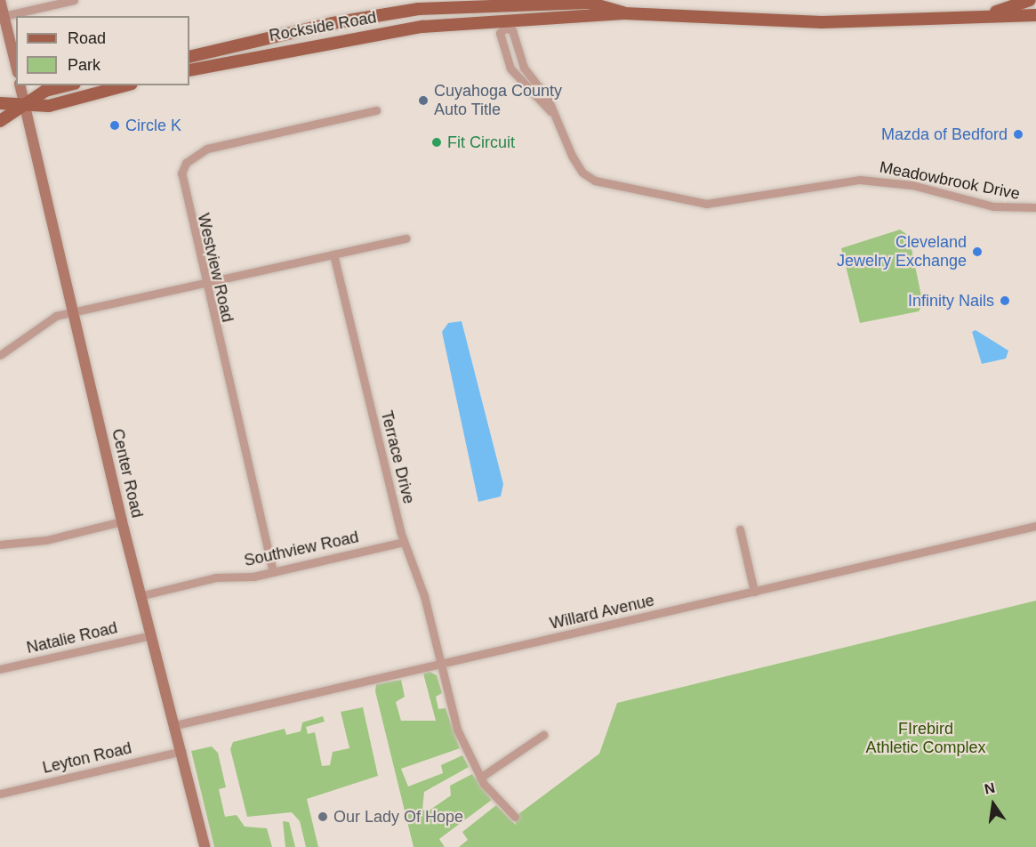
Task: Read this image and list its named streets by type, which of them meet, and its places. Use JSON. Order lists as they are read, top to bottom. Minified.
{"streets":{"main road":["Rockside Road","Center Road"],"street":["Meadowbrook Drive","Westview Road","Terrace Drive","Southview Road","Willard Avenue","Natalie Road","Leyton Road"]},"crossings":[["Rockside Road","Meadowbrook Drive"],["Westview Road","Southview Road"],["Terrace Drive","Southview Road"],["Terrace Drive","Willard Avenue"],["Center Road","Southview Road"],["Center Road","Willard Avenue"],["Center Road","Natalie Road"],["Center Road","Leyton Road"]],"parks":["FIrebird Athletic Complex"],"places":["Cuyahoga County Auto Title","Circle K","Mazda of Bedford","Fit Circuit","Cleveland Jewelry Exchange","Infinity Nails","Our Lady Of Hope"],"legend":["Road","Park"],"north":"top"}
